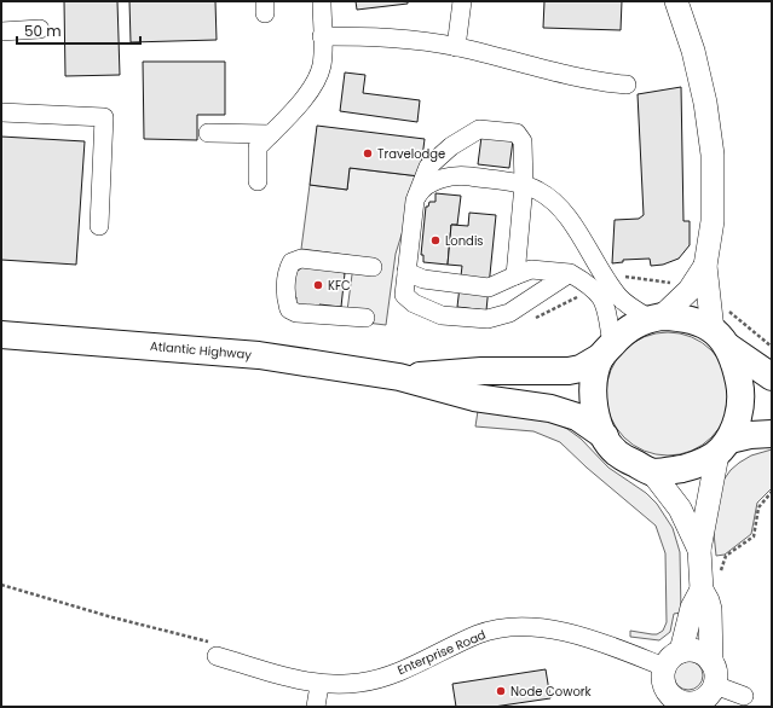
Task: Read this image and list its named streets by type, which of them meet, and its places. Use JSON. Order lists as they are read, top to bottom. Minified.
{"streets":{"highway":["Atlantic Highway"],"street":["Enterprise Road"]},"places":["Travelodge","Londis","KFC","Node Cowork"],"scale_bar":"50 m"}
